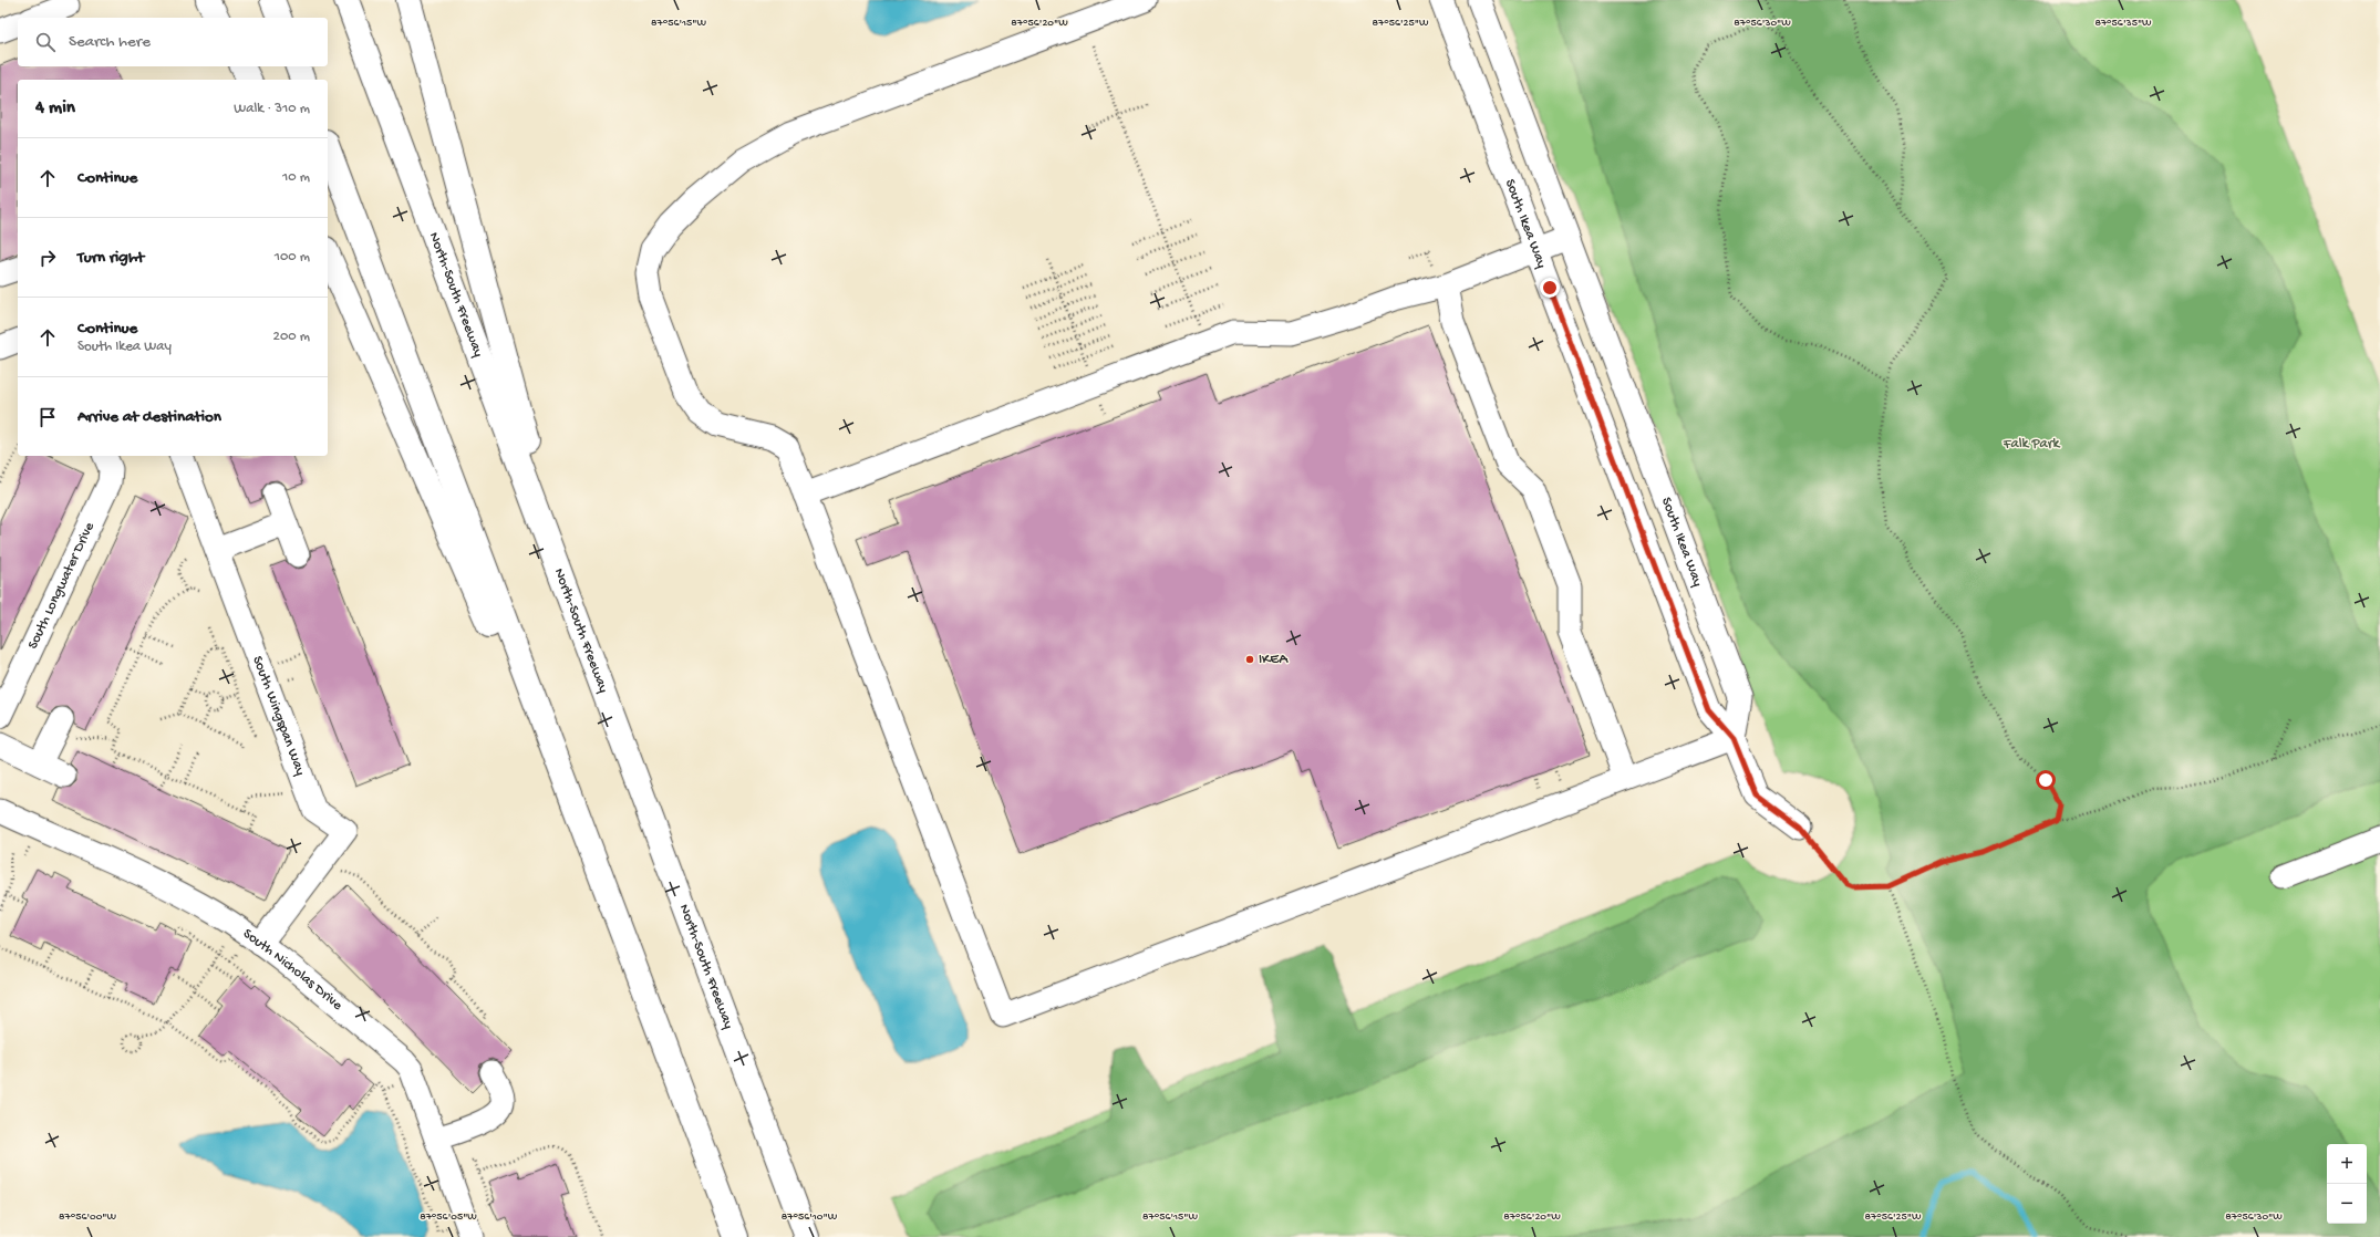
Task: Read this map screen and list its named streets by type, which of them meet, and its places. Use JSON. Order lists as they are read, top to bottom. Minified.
{"streets":{"highway":["North-South Freeway"],"street":["South Ikea Way","South Longwater Drive","South Wingspan Way","South Nicholas Drive"]},"crossings":[["South Wingspan Way","South Nicholas Drive"]],"parks":["Falk Park"],"places":["IKEA"],"page":{"search":"Search here","heading":["4 min","Walk · 310 m"],"list":[["Continue","10 m"],["Turn right","100 m"],["Continue","South Ikea Way","200 m"],"Arrive at destination"],"map_buttons":["+","−"]},"coordinates":["87°56'15\"W","87°56'20\"W","87°56'25\"W","87°56'30\"W","87°56'35\"W","87°56'00\"W","87°56'05\"W","87°56'10\"W"]}
